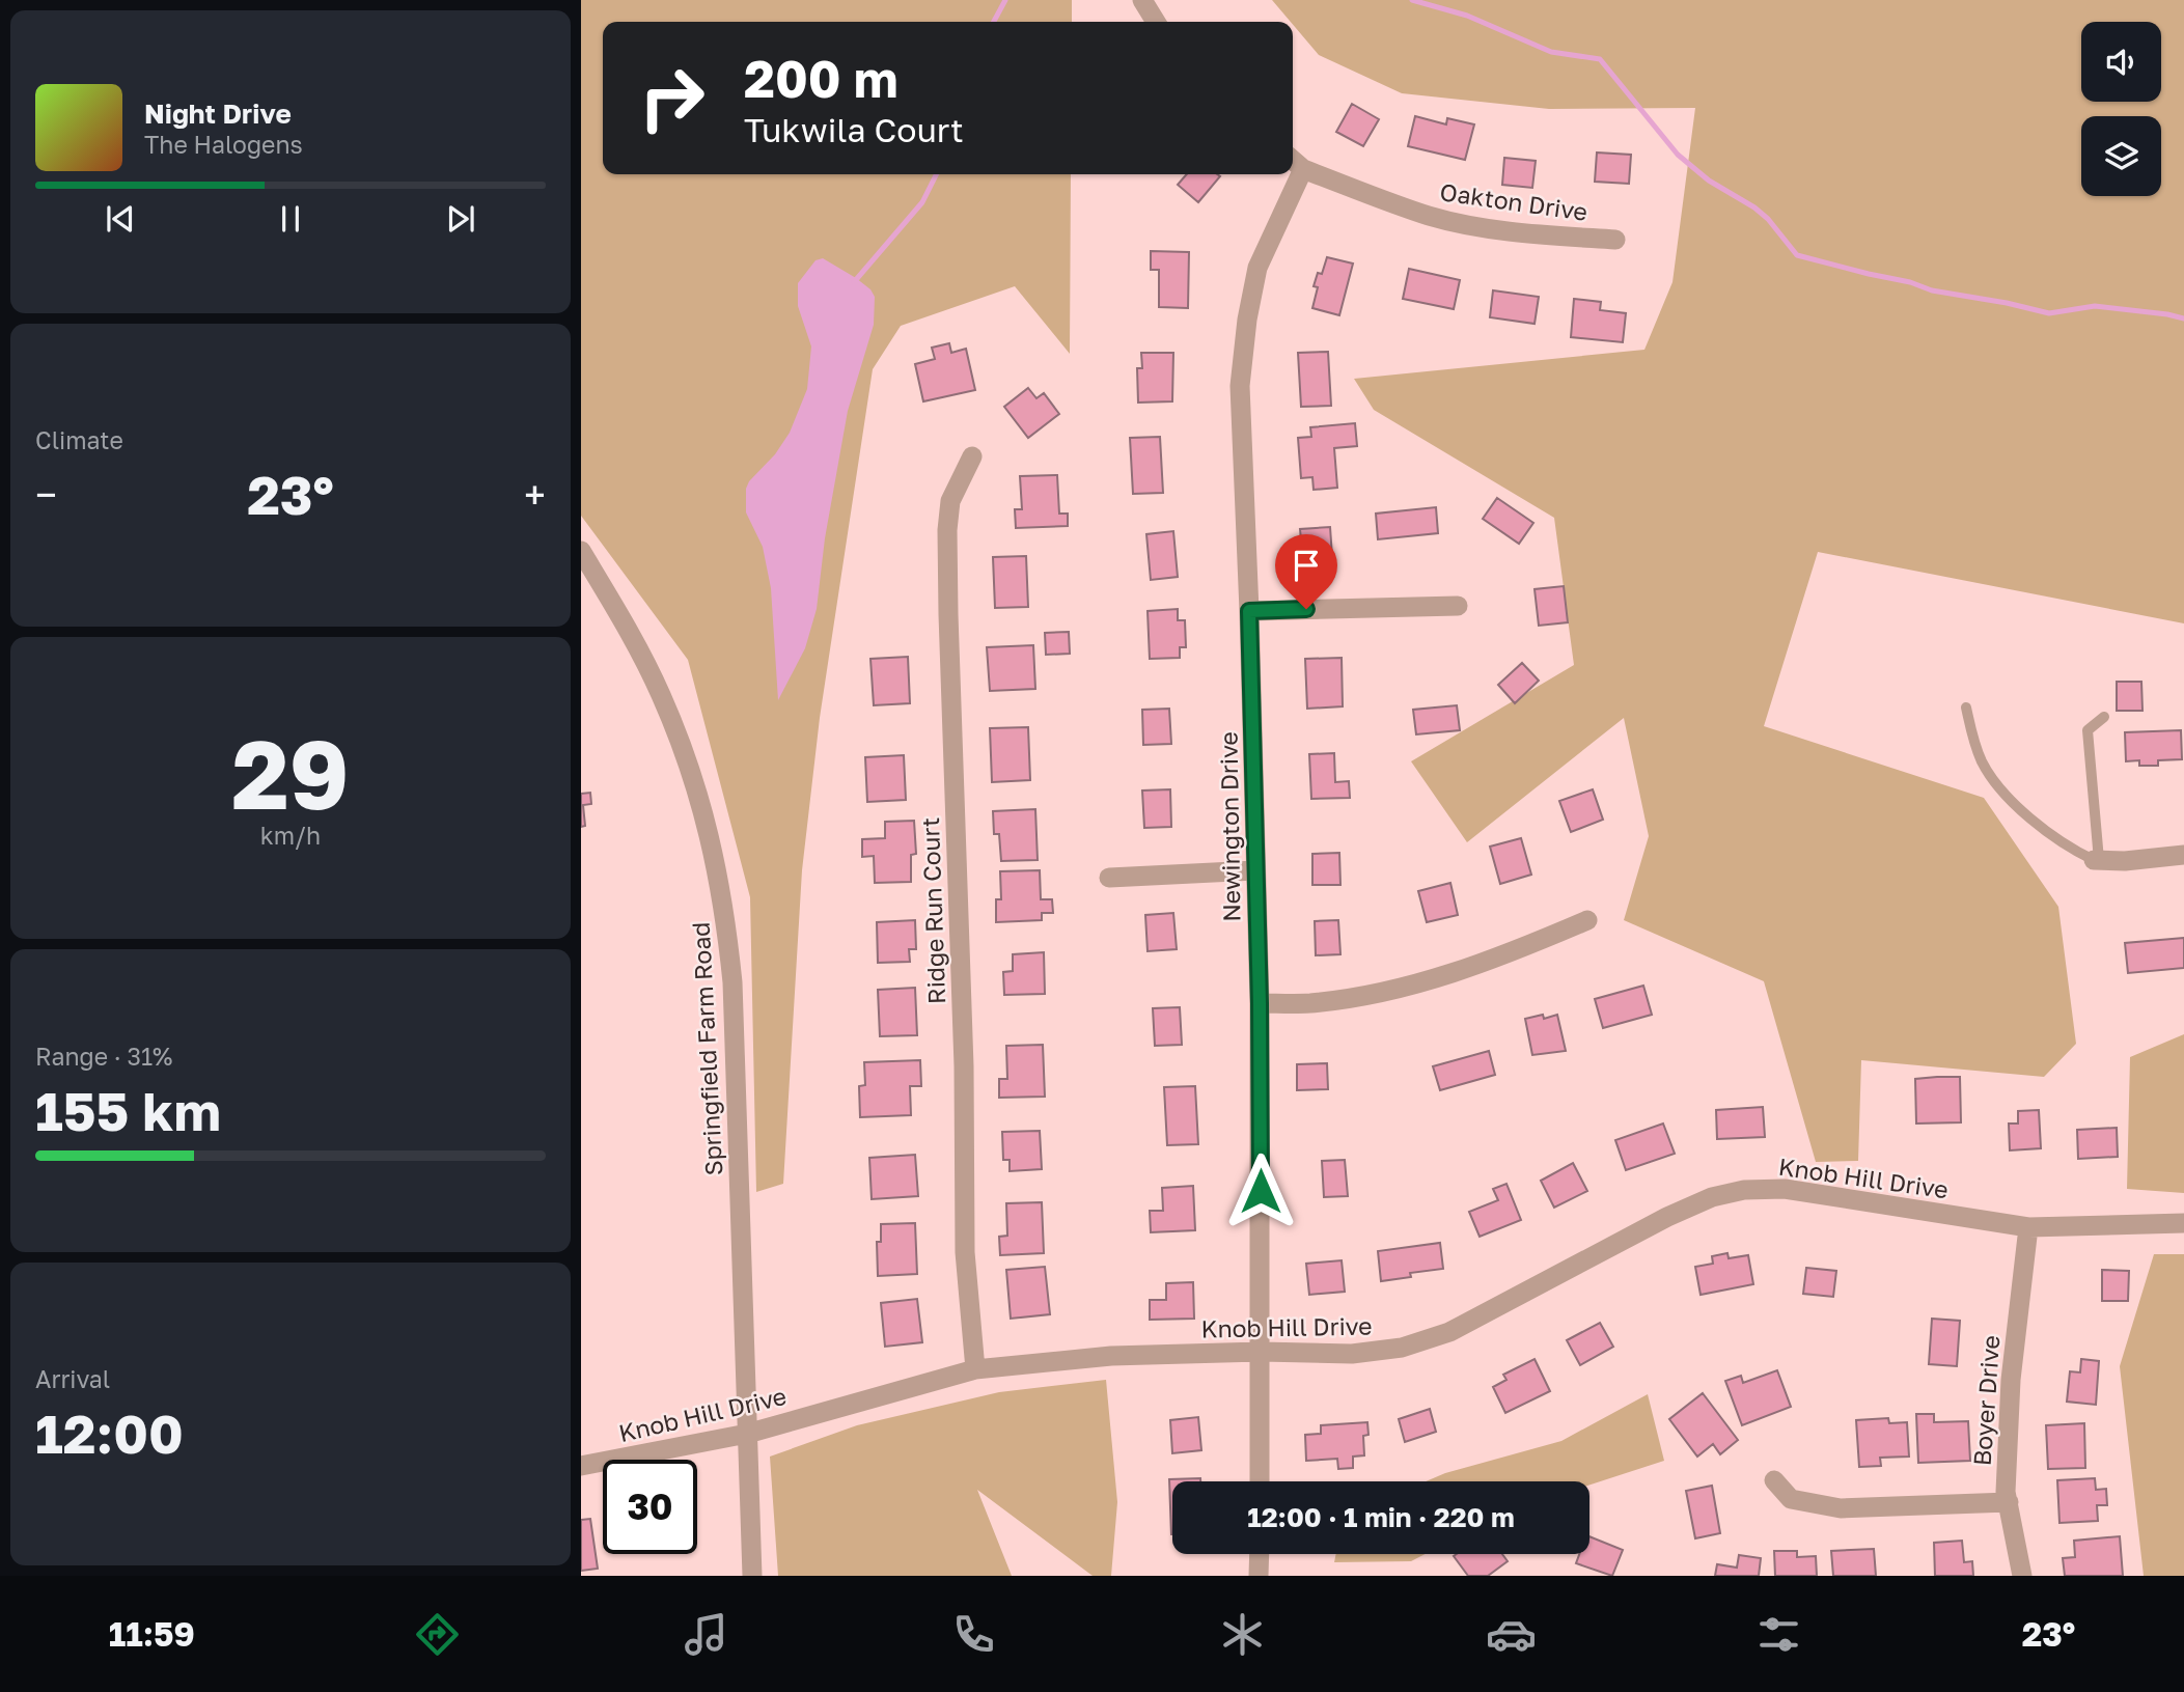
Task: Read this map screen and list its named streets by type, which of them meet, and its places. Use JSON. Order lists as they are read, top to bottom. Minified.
{"streets":{"street":["Oakton Drive","Newington Drive","Ridge Run Court","Springfield Farm Road","Knob Hill Drive","Boyer Drive"]},"crossings":[["Oakton Drive","Newington Drive"],["Newington Drive","Knob Hill Drive"],["Ridge Run Court","Knob Hill Drive"],["Springfield Farm Road","Knob Hill Drive"],["Knob Hill Drive","Boyer Drive"]],"page":{"turn":["200 m","Tukwila Court"],"song":["Night Drive","The Halogens"],"tile":["Climate",["29","km/h"],["Range · 31%","155 km"],["Arrival","12:00"]],"heat":["−","23°","+"],"limit":"30","trip":"12:00 · 1 min · 220 m","tabs":["11:59","23°"]}}
